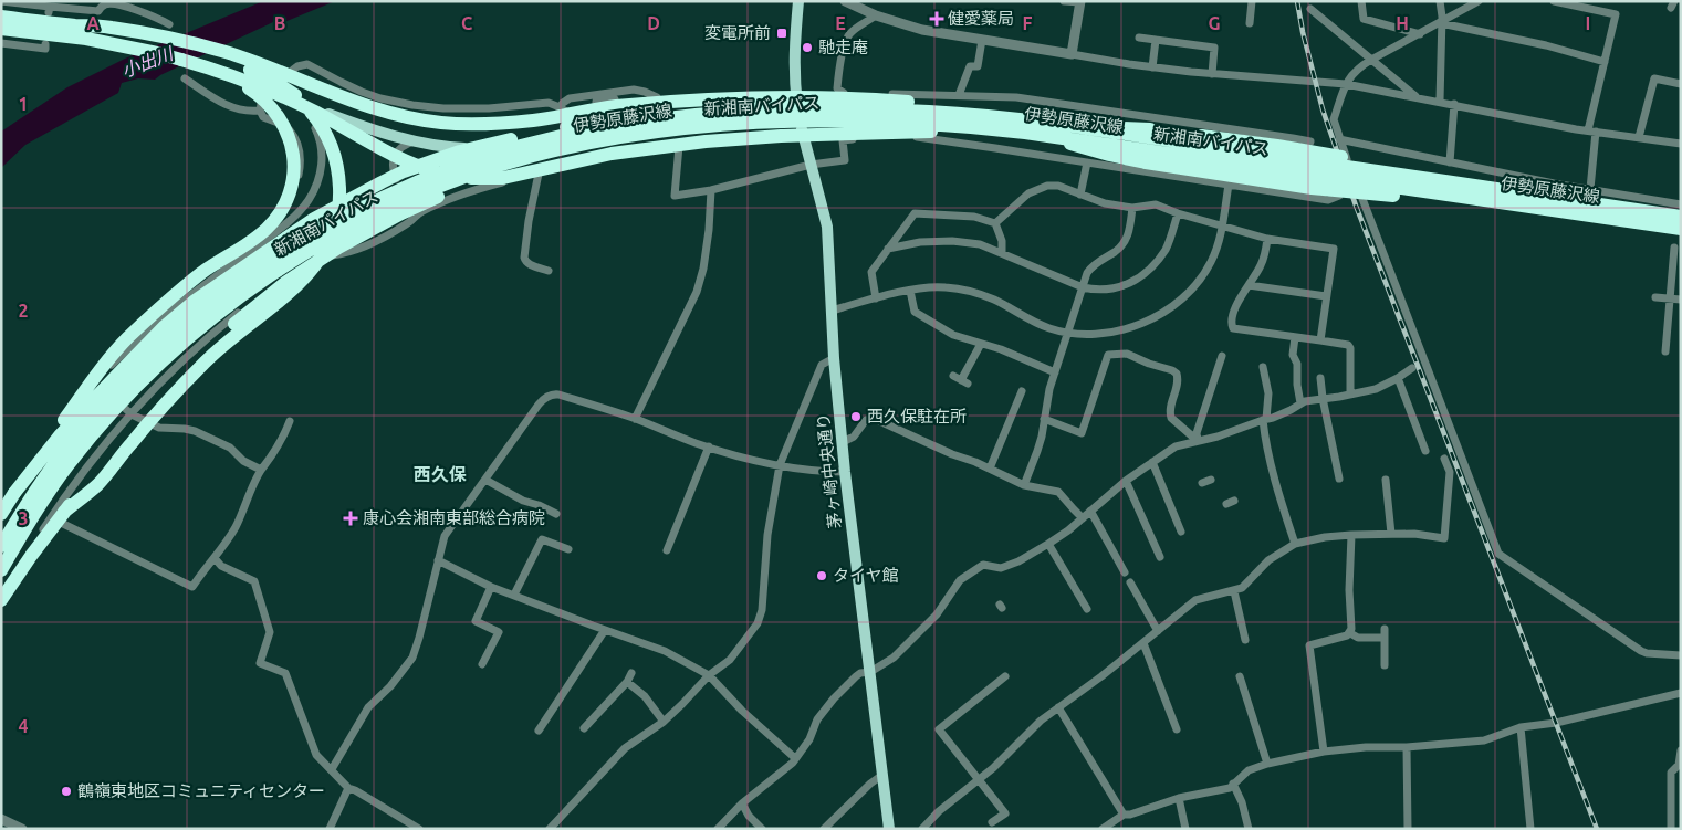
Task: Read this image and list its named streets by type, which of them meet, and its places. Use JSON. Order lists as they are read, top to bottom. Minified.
{"streets":{"highway":["新湘南バイパス"],"main road":["伊勢原藤沢線","茅ヶ崎中央通り"]},"crossings":[["新湘南バイパス","伊勢原藤沢線"],["伊勢原藤沢線","茅ヶ崎中央通り"]],"districts":["西久保"],"water":["小出川"],"places":{"health":["健愛薬局","康心会湘南東部総合病院"],"transit":["変電所前"],"other":["馳走庵","西久保駐在所","タイヤ館","鶴嶺東地区コミュニティセンター"]},"grid":{"columns":["A","B","C","D","E","F","G","H","I"],"rows":["1","2","3","4"]}}
